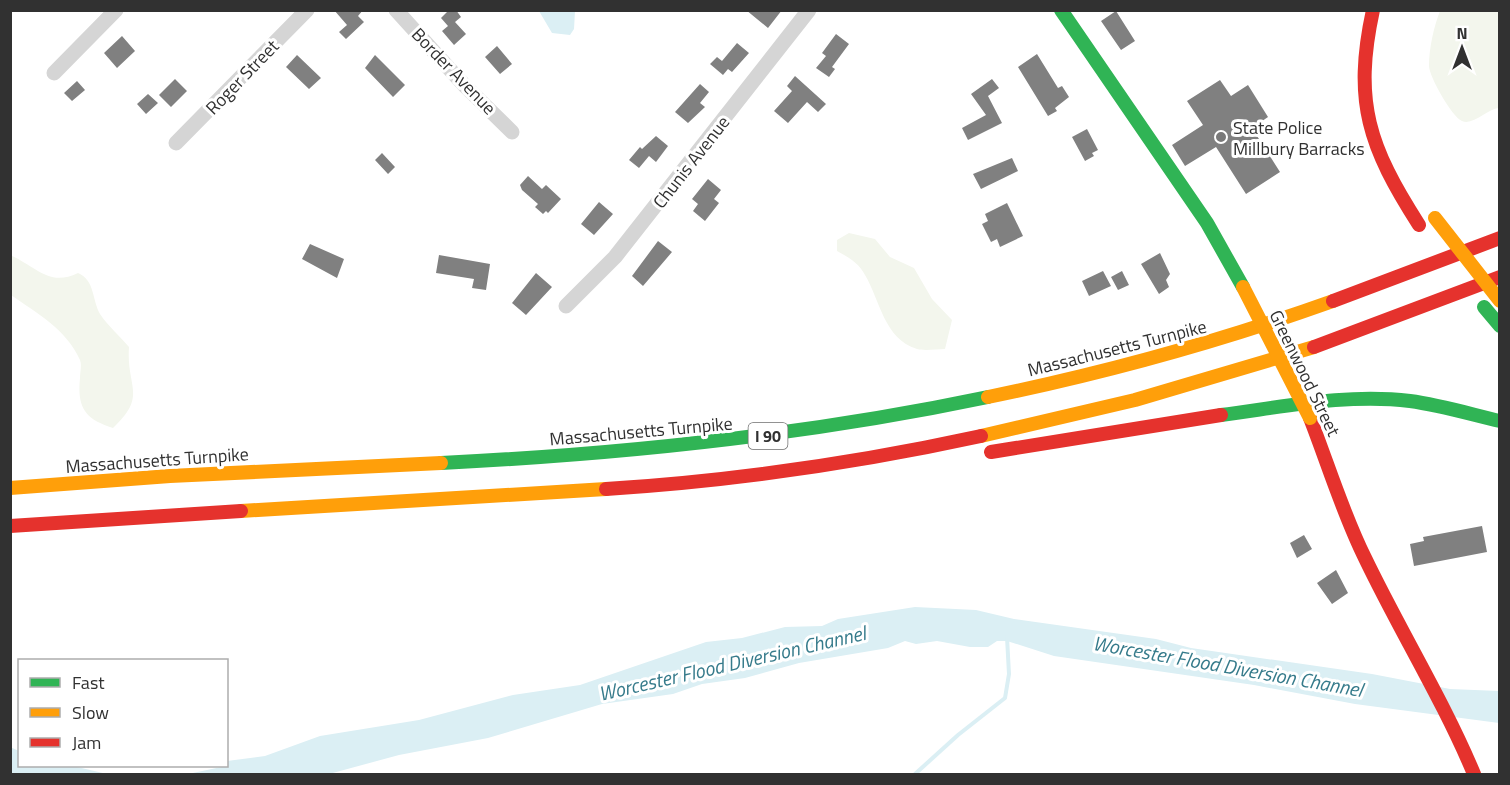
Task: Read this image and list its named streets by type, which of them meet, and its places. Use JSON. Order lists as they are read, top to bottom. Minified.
{"streets":{"main road":["Massachusetts Turnpike","Greenwood Street","I 90"],"street":["Border Avenue","Roger Street","Chunis Avenue"]},"water":["Worcester Flood Diversion Channel"],"places":["State Police Millbury Barracks"],"legend":["Fast","Slow","Jam"],"north":"top"}
